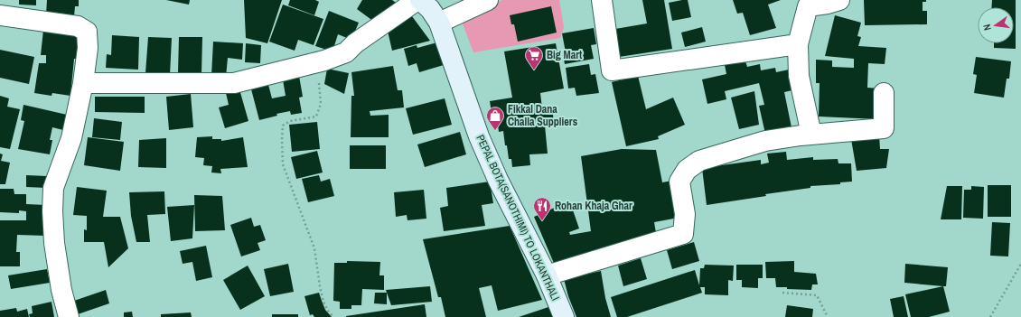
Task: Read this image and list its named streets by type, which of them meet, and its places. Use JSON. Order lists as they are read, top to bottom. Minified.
{"streets":{"main road":["PEPAL BOTA(SANOTHIMI) TO LOKANTHALI"]},"places":{"supermarket":["Big Mart"],"shop":["Fikkal Dana Challa Suppliers"],"restaurant":["Rohan Khaja Ghar"]},"north":"left"}
